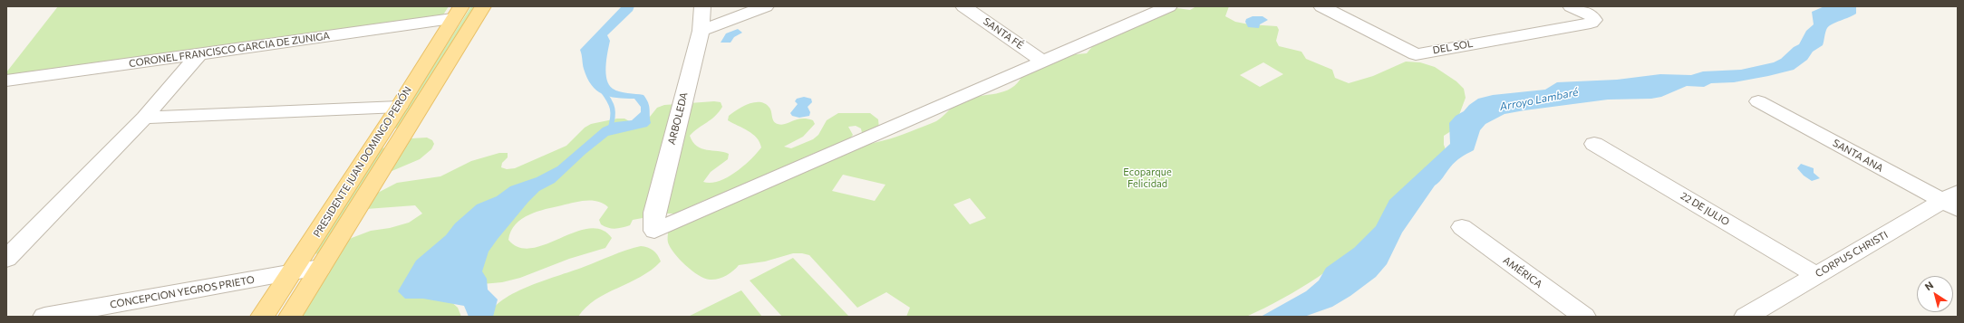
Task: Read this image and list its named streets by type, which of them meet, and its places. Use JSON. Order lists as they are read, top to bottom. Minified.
{"streets":{"main road":["PRESIDENTE JUAN DOMINGO PERÓN"],"street":["SANTA FÉ","DEL SOL","CORONEL FRANCISCO GARCIA DE ZUNIGA","ARBOLEDA","SANTA ANA","22 DE JULIO","CORPUS CHRISTI","AMÉRICA","CONCEPCION YEGROS PRIETO"]},"crossings":[["SANTA FÉ","ARBOLEDA"],["CORONEL FRANCISCO GARCIA DE ZUNIGA","PRESIDENTE JUAN DOMINGO PERÓN"],["SANTA ANA","CORPUS CHRISTI"],["PRESIDENTE JUAN DOMINGO PERÓN","CONCEPCION YEGROS PRIETO"],["22 DE JULIO","CORPUS CHRISTI"]],"water":["Arroyo Lambaré"],"parks":["Ecoparque Felicidad"],"north":"top left"}
